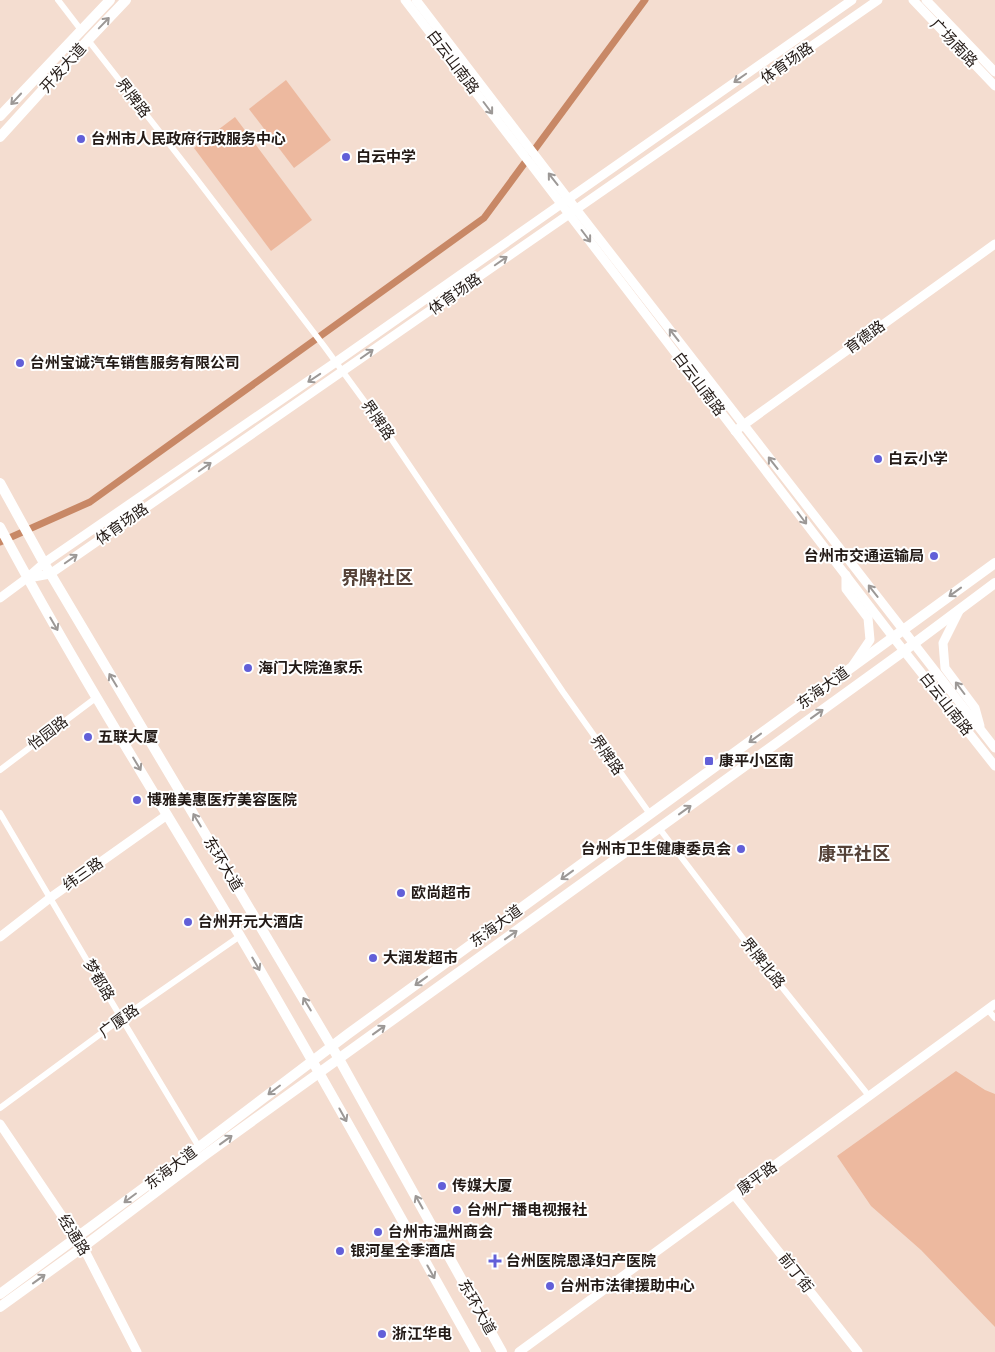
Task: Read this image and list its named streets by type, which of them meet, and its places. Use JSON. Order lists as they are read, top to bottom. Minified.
{"streets":{"main road":["广场南路","白云山南路","体育场路","开发大道","育德路","东海大道","东环大道","纬三路","康平路","经通路","前丁街"],"street":["界牌路","怡园路","界牌北路","梦都路","广厦路"]},"crossings":[["白云山南路","体育场路"],["白云山南路","育德路"],["白云山南路","东海大道"],["体育场路","界牌路"],["体育场路","东环大道"],["开发大道","界牌路"],["界牌路","东海大道"],["东海大道","东环大道"],["东海大道","界牌北路"],["东海大道","梦都路"],["东海大道","经通路"],["怡园路","东环大道"],["东环大道","纬三路"],["东环大道","广厦路"],["纬三路","梦都路"],["界牌北路","康平路"],["梦都路","广厦路"],["康平路","前丁街"]],"districts":["界牌社区","康平社区"],"places":{"other":["台州市人民政府行政服务中心","白云中学","台州宝诚汽车销售服务有限公司","白云小学","台州市交通运输局","海门大院渔家乐","五联大厦","博雅美惠医疗美容医院","台州市卫生健康委员会","欧尚超市","台州开元大酒店","大润发超市","传媒大厦","台州广播电视报社","台州市温州商会","银河星全季酒店","台州市法律援助中心","浙江华电"],"transit":["康平小区南"],"health":["台州医院恩泽妇产医院"]}}
